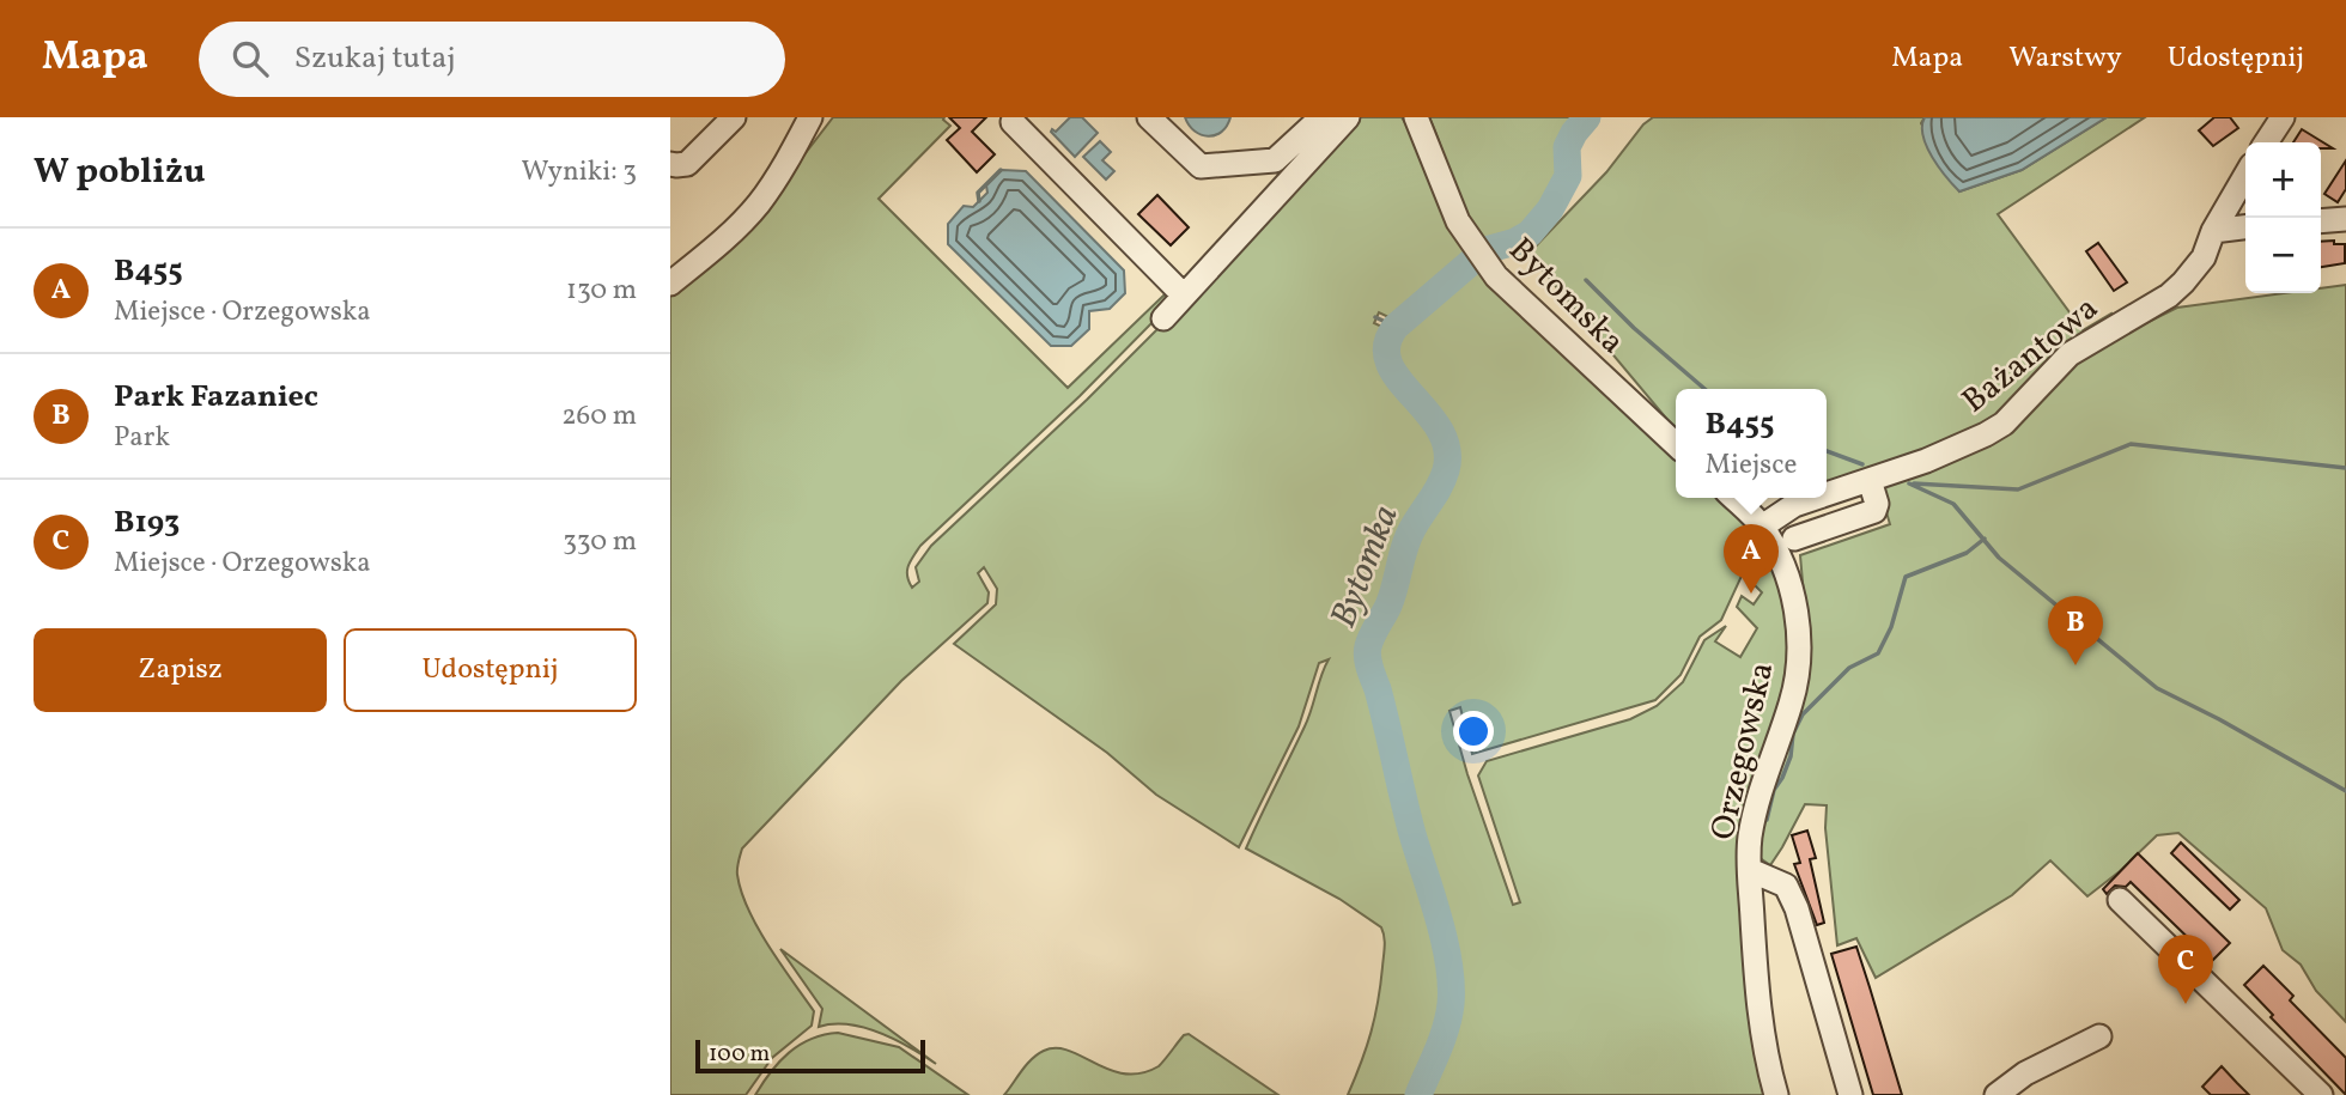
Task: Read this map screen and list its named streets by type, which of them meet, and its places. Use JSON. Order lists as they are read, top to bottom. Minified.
{"streets":{"street":["Bytomska","Bażantowa","Orzegowska"]},"crossings":[["Bażantowa","Orzegowska"]],"water":["Bytomka"],"scale_bar":"100 m","page":{"header":"Mapa","search":"Szukaj tutaj","nav":["Mapa","Warstwy","Udostępnij"],"heading":["W pobliżu","Wyniki: 3"],"map_buttons":["+","−"],"list":[{"mark":"A","name":"B455","note":"Miejsce · Orzegowska","value":"130 m"},{"mark":"B","name":"Park Fazaniec","note":"Park","value":"260 m"},{"mark":"C","name":"B193","note":"Miejsce · Orzegowska","value":"330 m"}],"popup":["B455","Miejsce"],"pins":["A","B","C"],"buttons":["Zapisz","Udostępnij"],"scale":"100 m"}}
